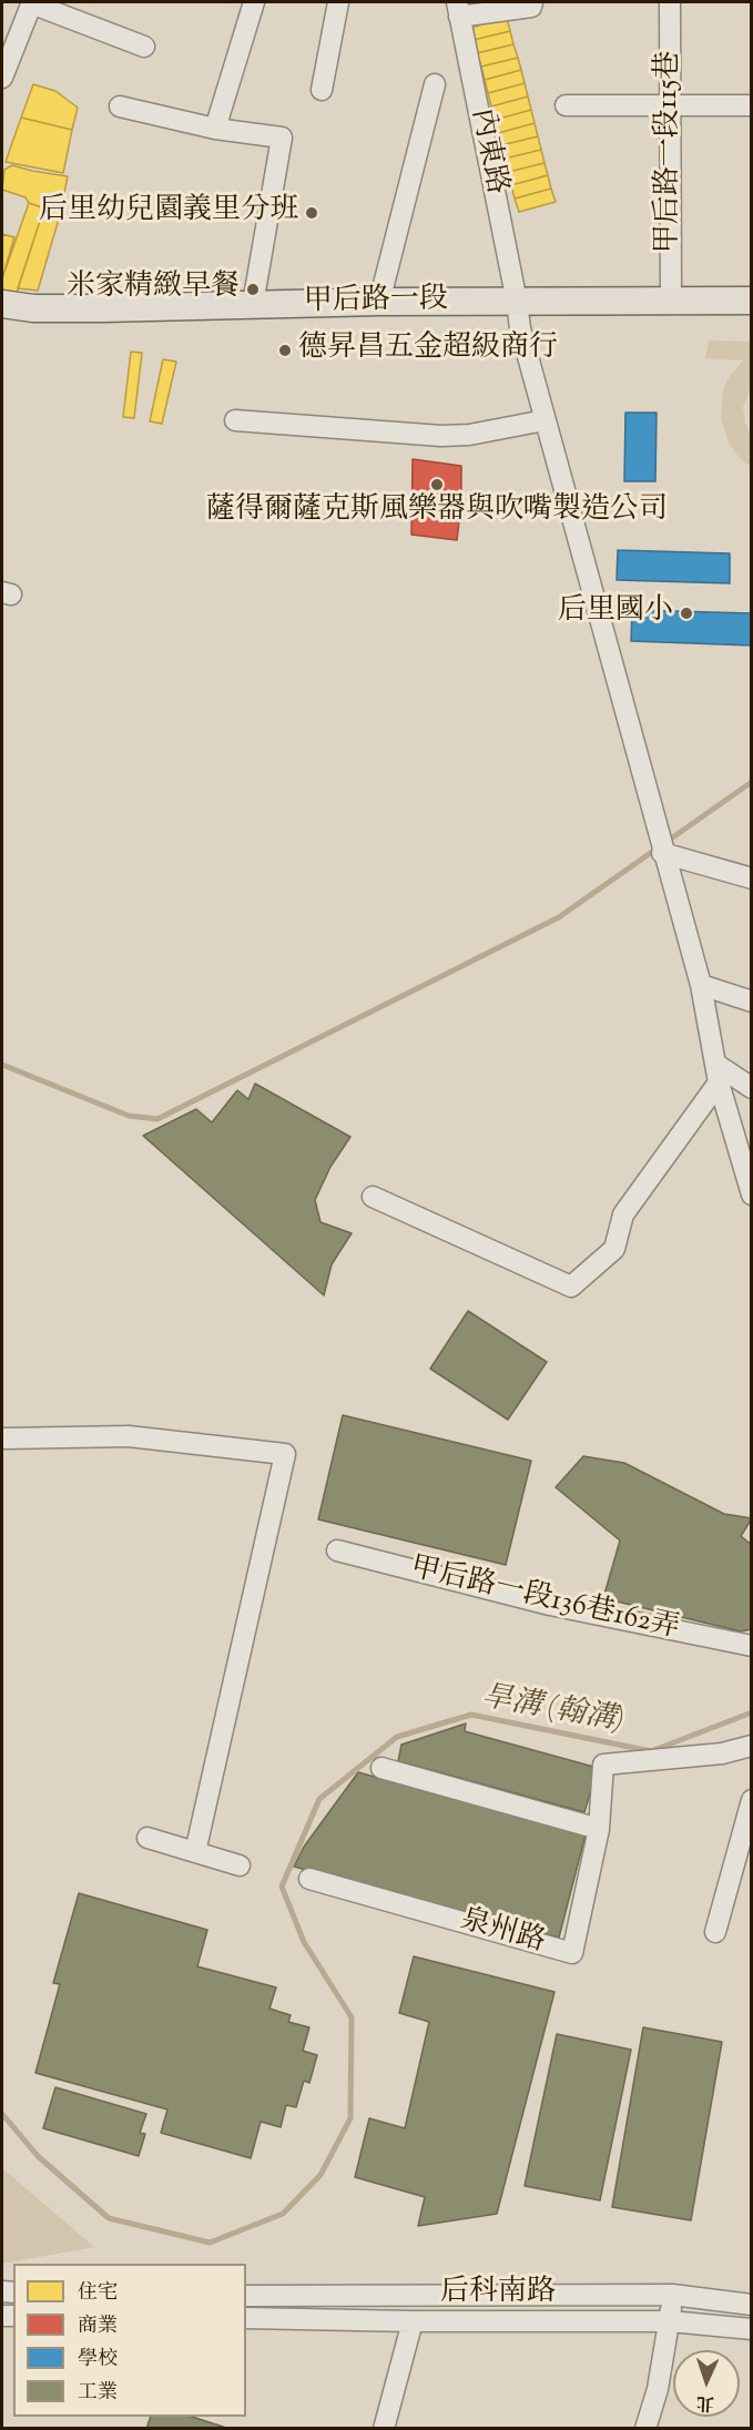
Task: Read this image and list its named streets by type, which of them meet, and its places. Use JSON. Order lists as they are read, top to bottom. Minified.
{"streets":{"main road":["甲后路一段"],"street":["內東路","甲后路一段115巷","甲后路一段136巷162弄","泉州路","后科南路"]},"crossings":[["內東路","甲后路一段"],["甲后路一段115巷","甲后路一段"]],"water":["旱溝 (翰溝)"],"places":["后里幼兒園義里分班","米家精緻早餐","德昇昌五金超級商行","薩得爾薩克斯風樂器與吹嘴製造公司","后里國小"],"legend":["住宅","商業","學校","工業"],"north":"bottom"}
